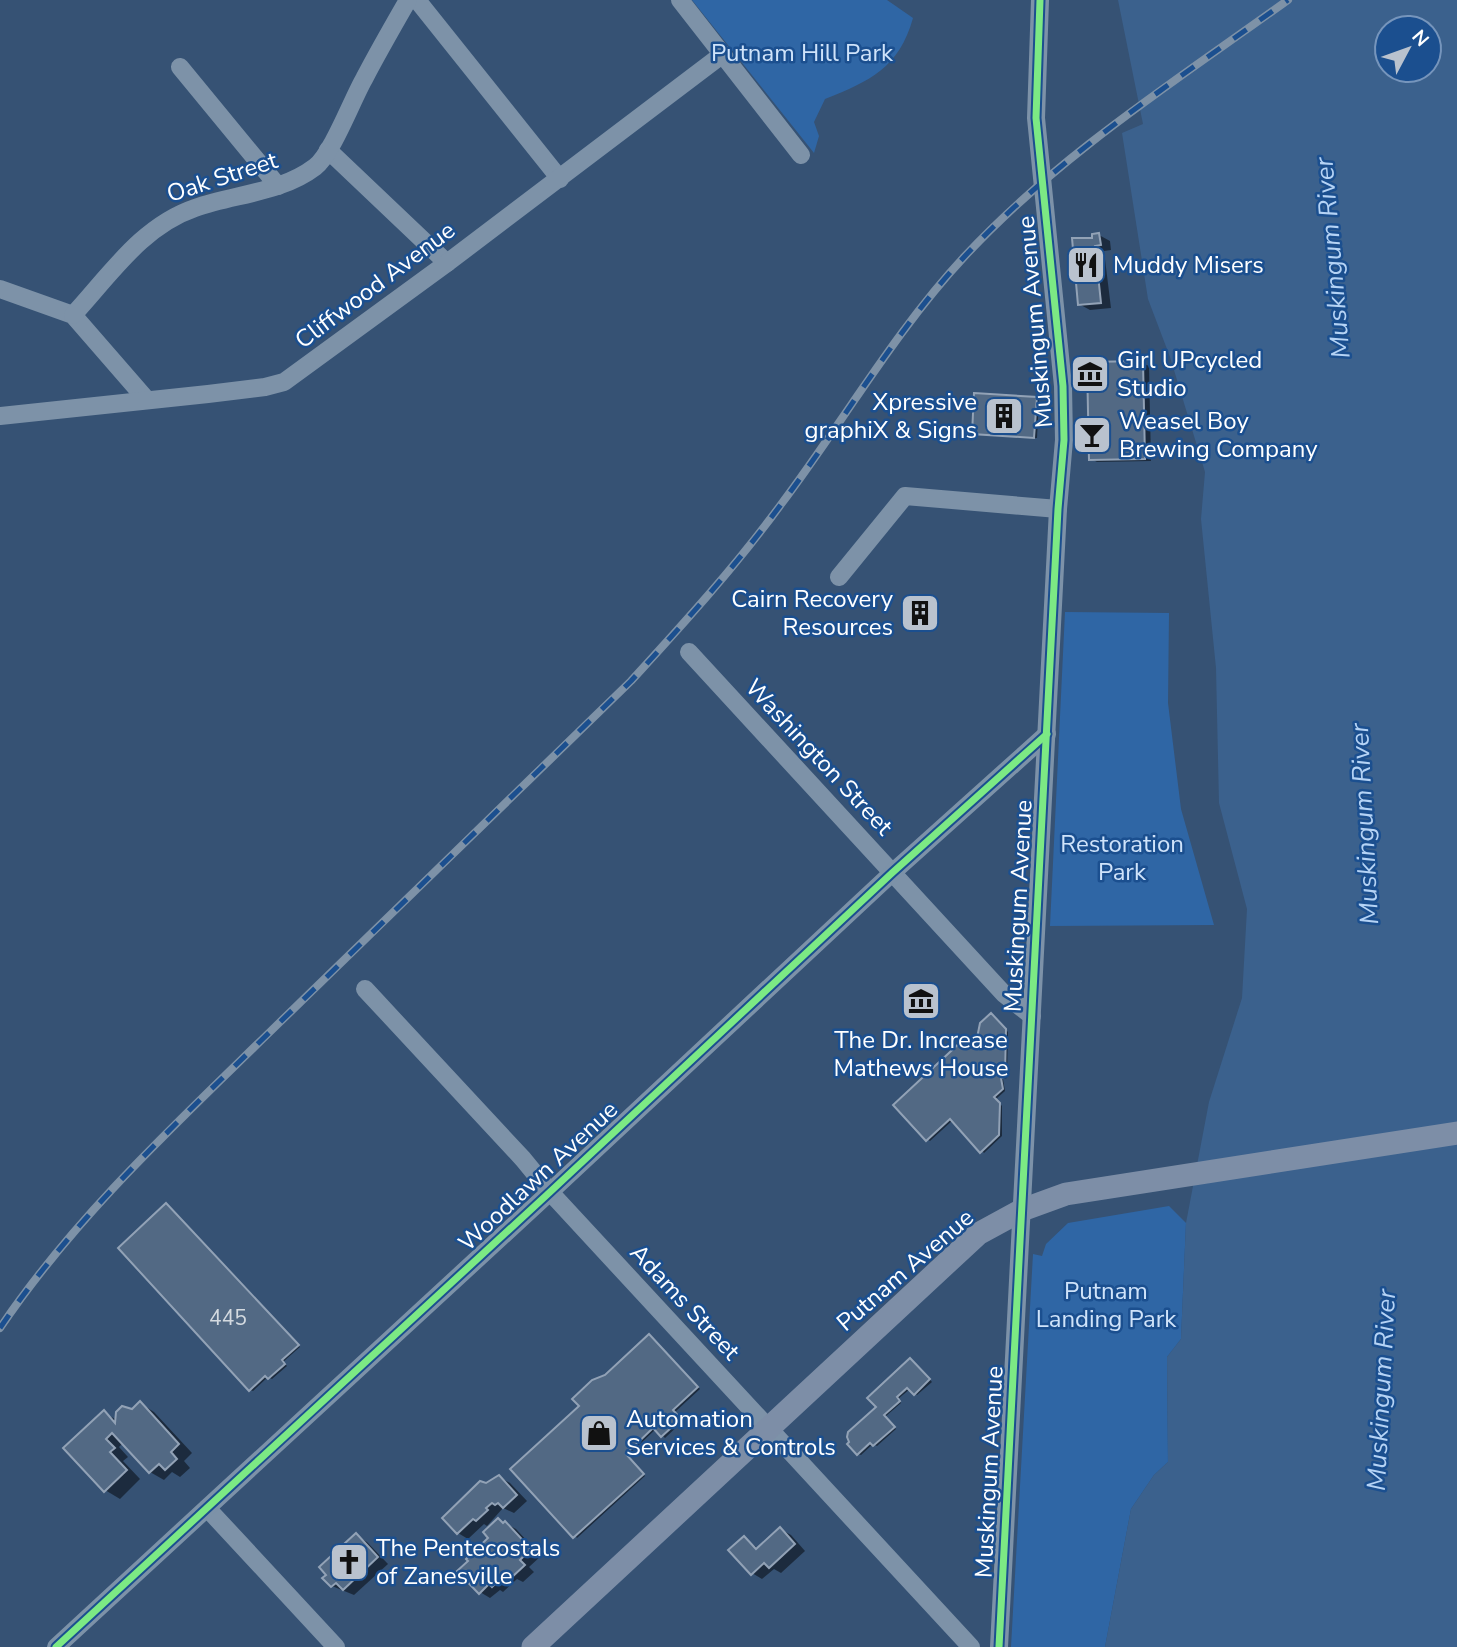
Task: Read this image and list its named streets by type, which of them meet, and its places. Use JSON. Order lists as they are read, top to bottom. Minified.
{"streets":{"main road":["Putnam Avenue"],"street":["Oak Street","Cliffwood Avenue","Muskingum Avenue","Washington Street","Woodlawn Avenue","Adams Street"]},"crossings":[["Muskingum Avenue","Washington Street"],["Muskingum Avenue","Woodlawn Avenue"],["Muskingum Avenue","Putnam Avenue"],["Washington Street","Woodlawn Avenue"],["Woodlawn Avenue","Adams Street"],["Putnam Avenue","Adams Street"]],"water":["Muskingum River"],"parks":["Putnam Hill Park","Restoration Park","Putnam Landing Park"],"places":{"restaurant":["Muddy Misers"],"museum":["Girl UPcycled Studio","The Dr. Increase Mathews House"],"building":["Xpressive graphiX & Signs","Cairn Recovery Resources"],"bar":["Weasel Boy Brewing Company"],"shop":["Automation Services & Controls"],"church":["The Pentecostals of Zanesville"]},"house_numbers":["445"],"north":"top right"}
